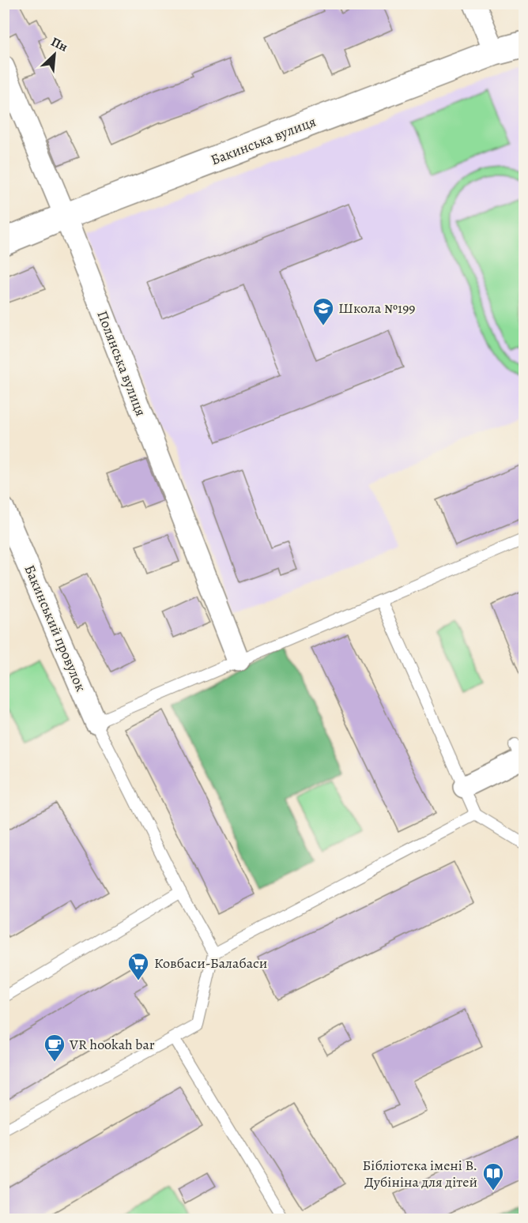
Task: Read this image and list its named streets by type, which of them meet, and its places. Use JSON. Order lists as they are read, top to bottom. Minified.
{"streets":{"street":["Бакинська вулиця","Полянська вулиця","Бакинський провулок"]},"crossings":[["Бакинська вулиця","Полянська вулиця"]],"places":{"school or university":["Школа №199"],"supermarket":["Ковбаси-Балабаси"],"cafe":["VR hookah bar"],"library":["Бібліотека імені В. Дубініна для дітей"]},"north":"top right"}
